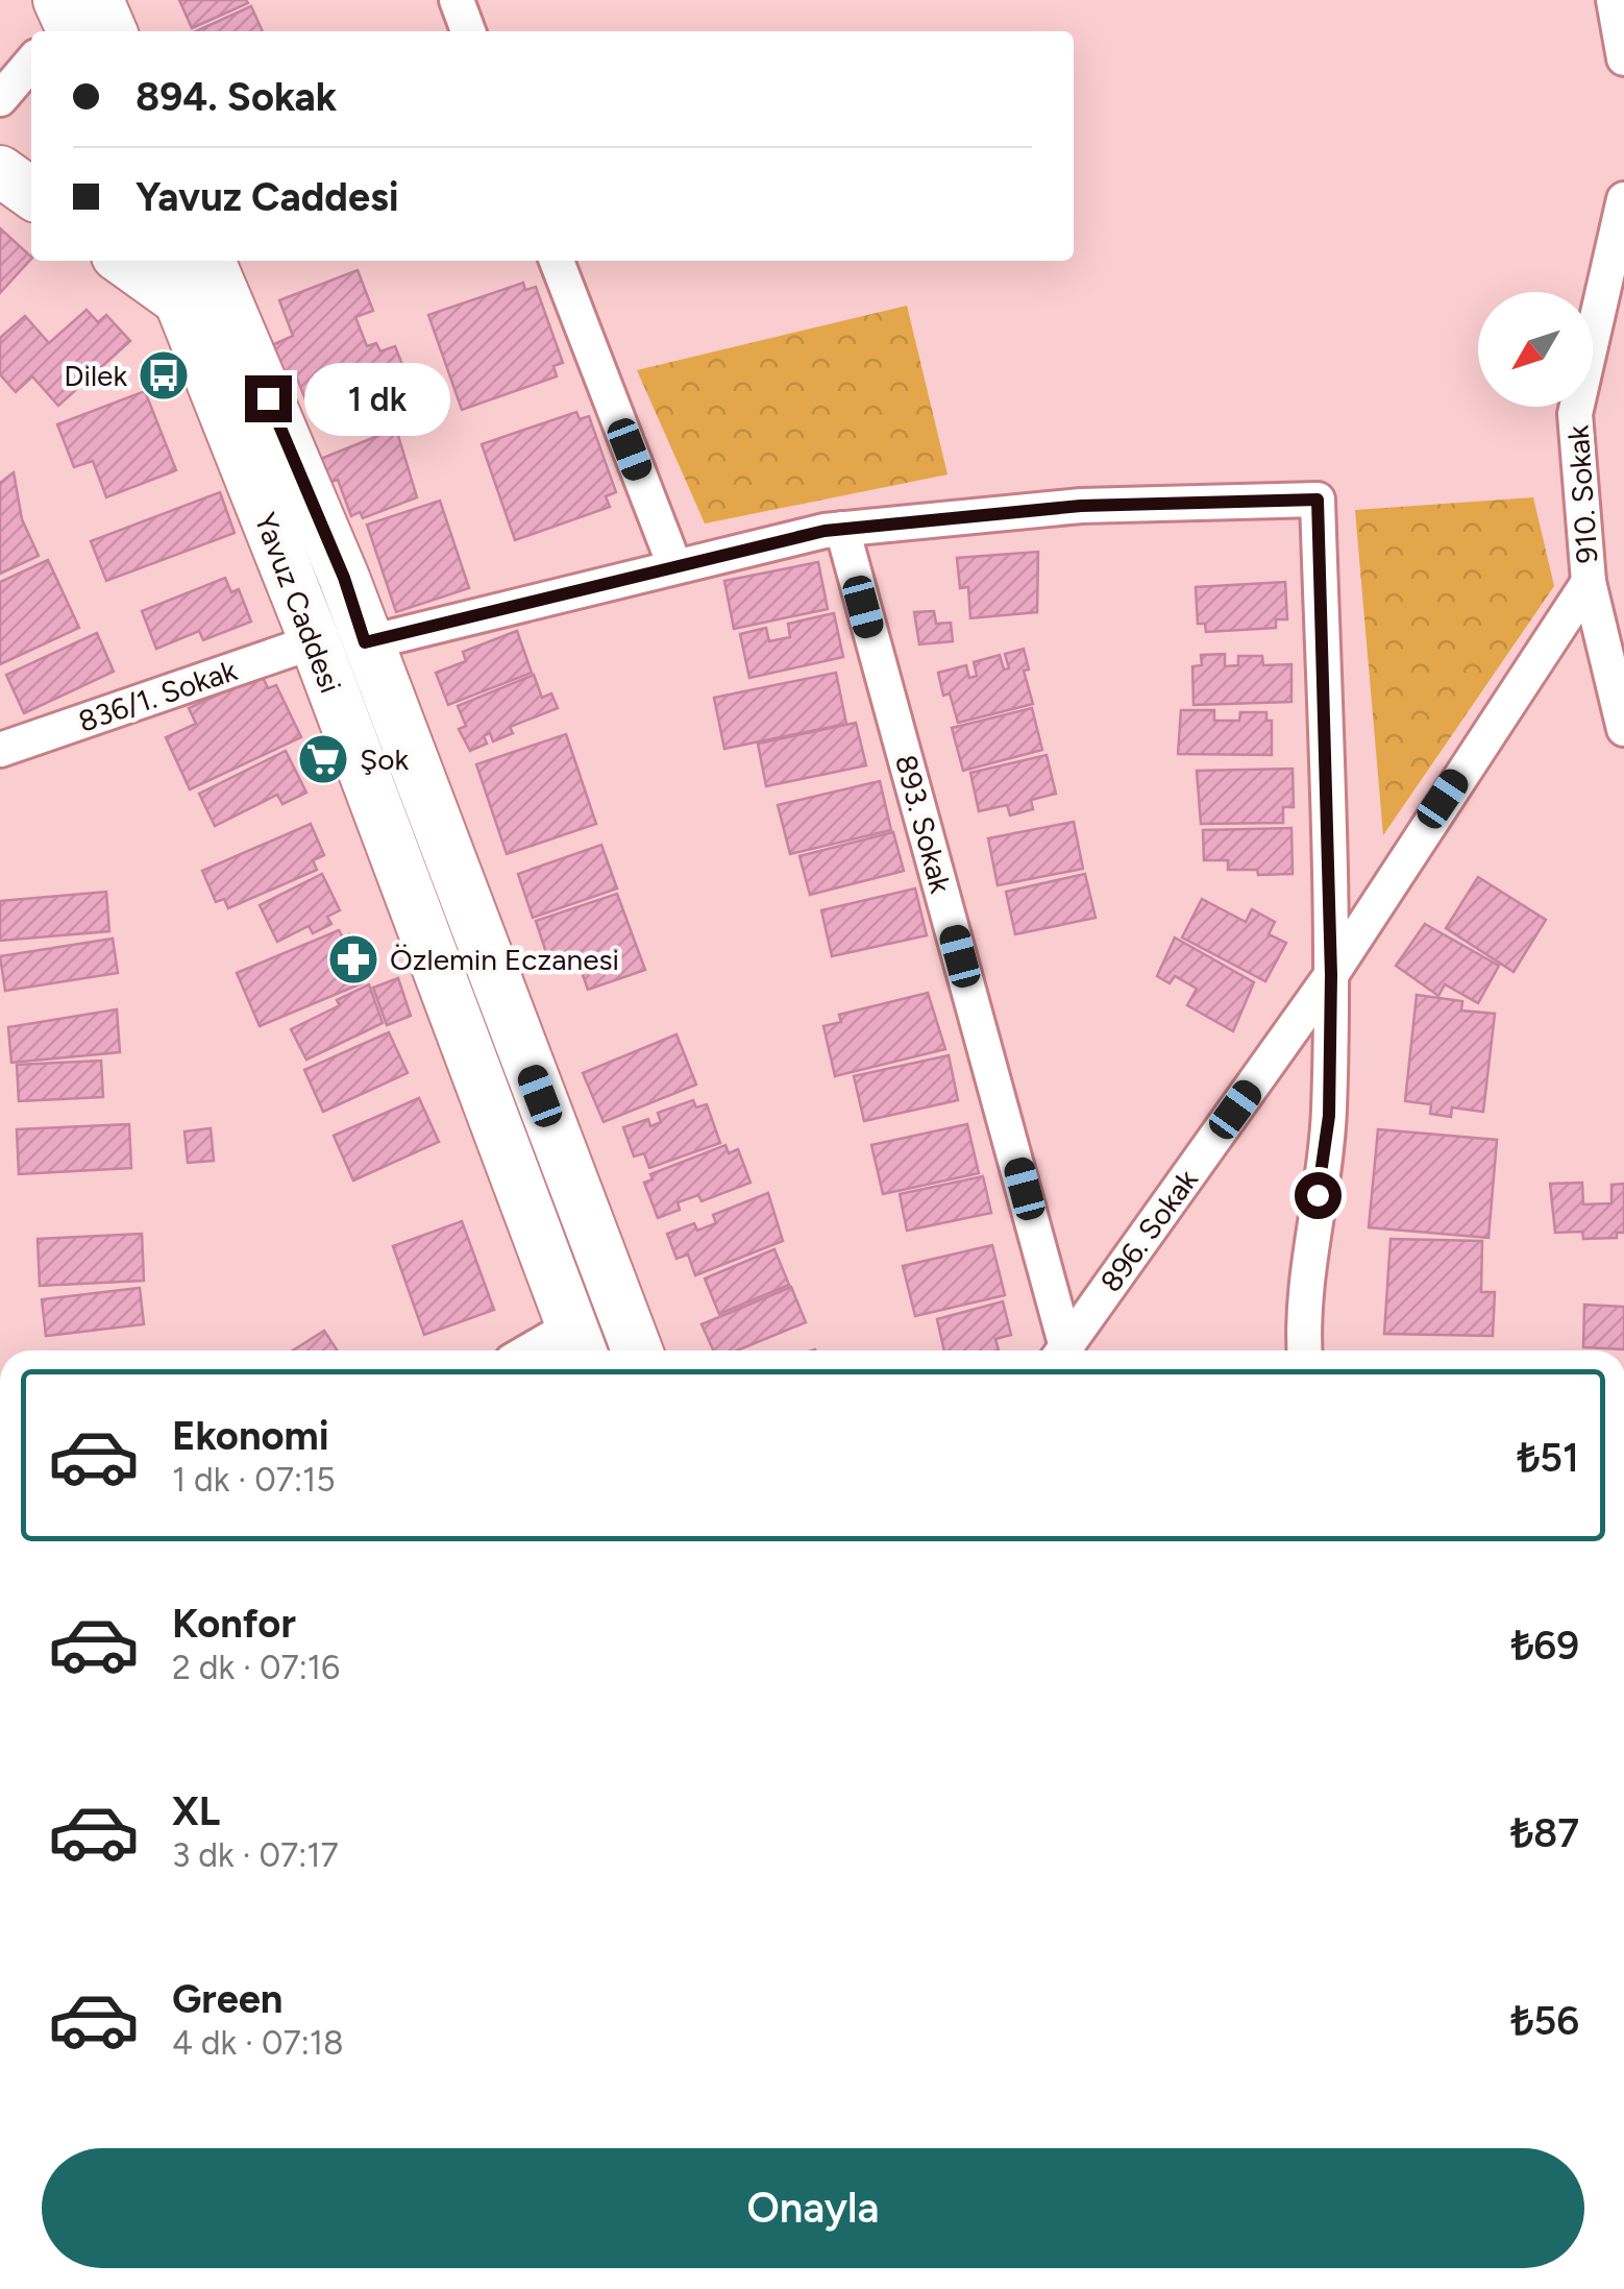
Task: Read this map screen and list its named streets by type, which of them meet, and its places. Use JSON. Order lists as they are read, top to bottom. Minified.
{"streets":{"main road":["Yavuz Caddesi"],"street":["910. Sokak","836/1. Sokak","893. Sokak","896. Sokak"]},"crossings":[["910. Sokak","896. Sokak"],["Yavuz Caddesi","836/1. Sokak"]],"places":{"bus stop":["Dilek"],"supermarket":["Şok"],"pharmacy":["Özlemin Eczanesi"]},"north":"bottom left","page":{"banner":["894. Sokak","Yavuz Caddesi"],"bubble":"1 dk","list":[{"name":"Ekonomi","note":"1 dk · 07:15","value":"₺51"},{"name":"Konfor","note":"2 dk · 07:16","value":"₺69"},{"name":"XL","note":"3 dk · 07:17","value":"₺87"},{"name":"Green","note":"4 dk · 07:18","value":"₺56"}],"buttons":"Onayla"}}
